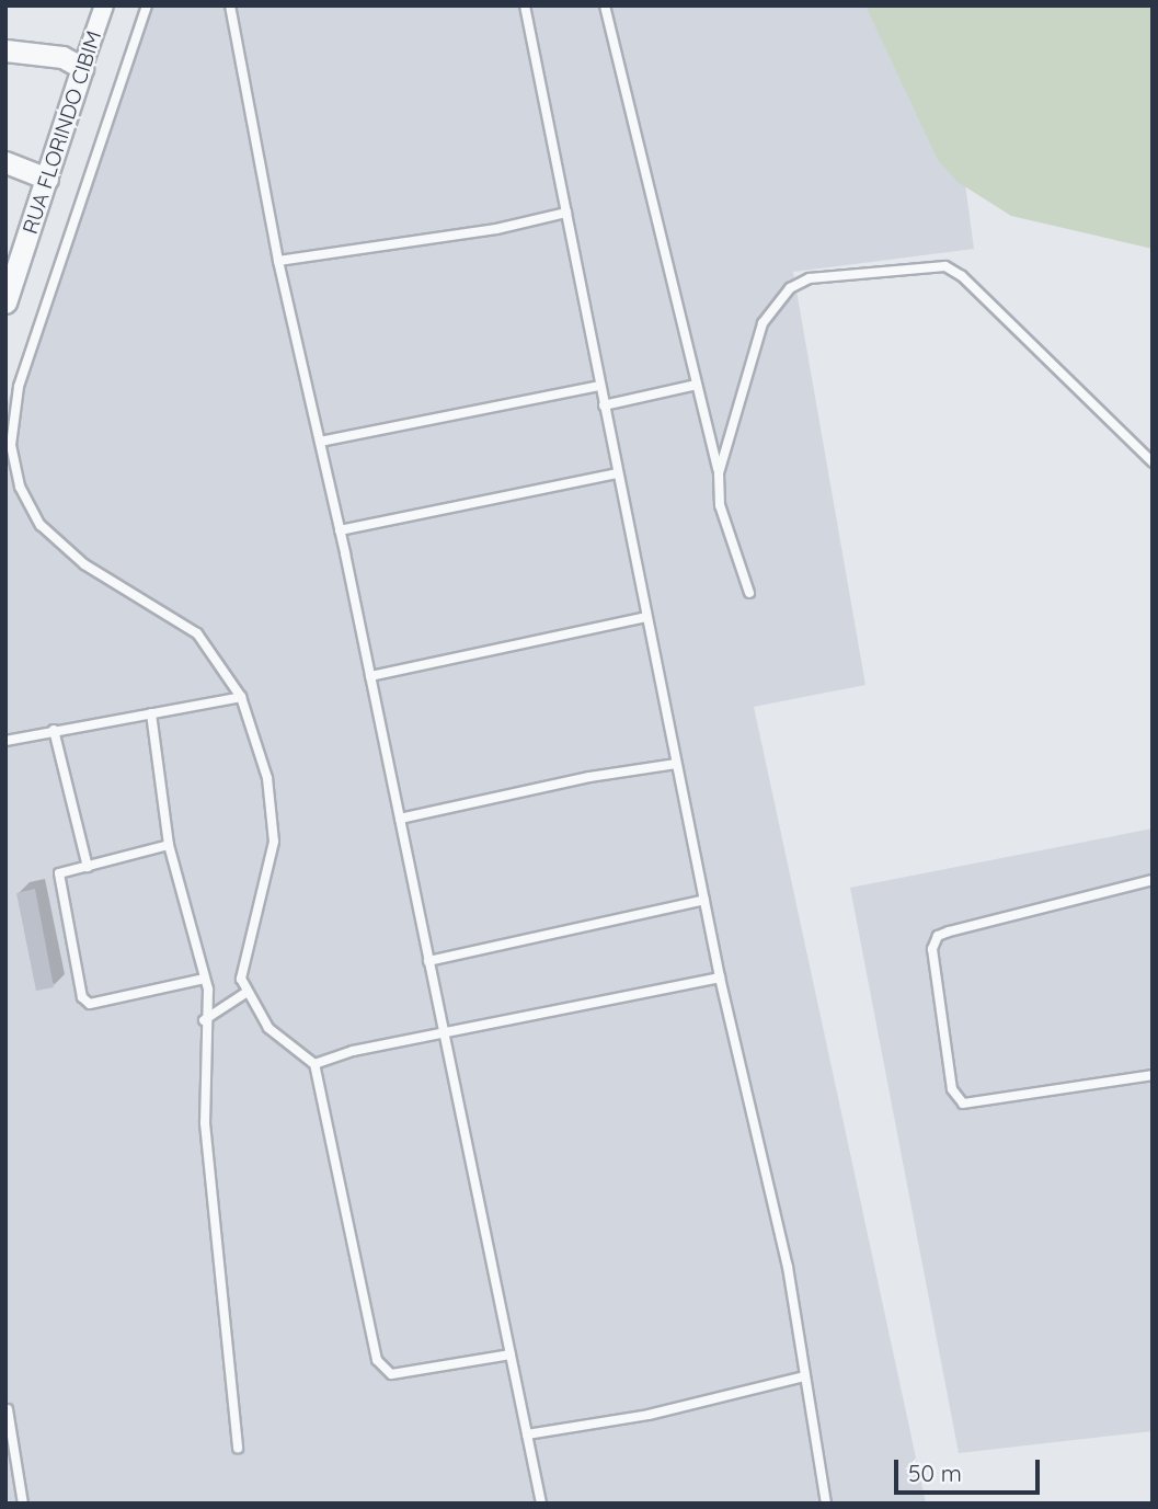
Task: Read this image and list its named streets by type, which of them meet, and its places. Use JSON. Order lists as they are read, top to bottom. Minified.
{"streets":{"street":["RUA FLORINDO CIBIM"]},"scale_bar":"50 m"}
